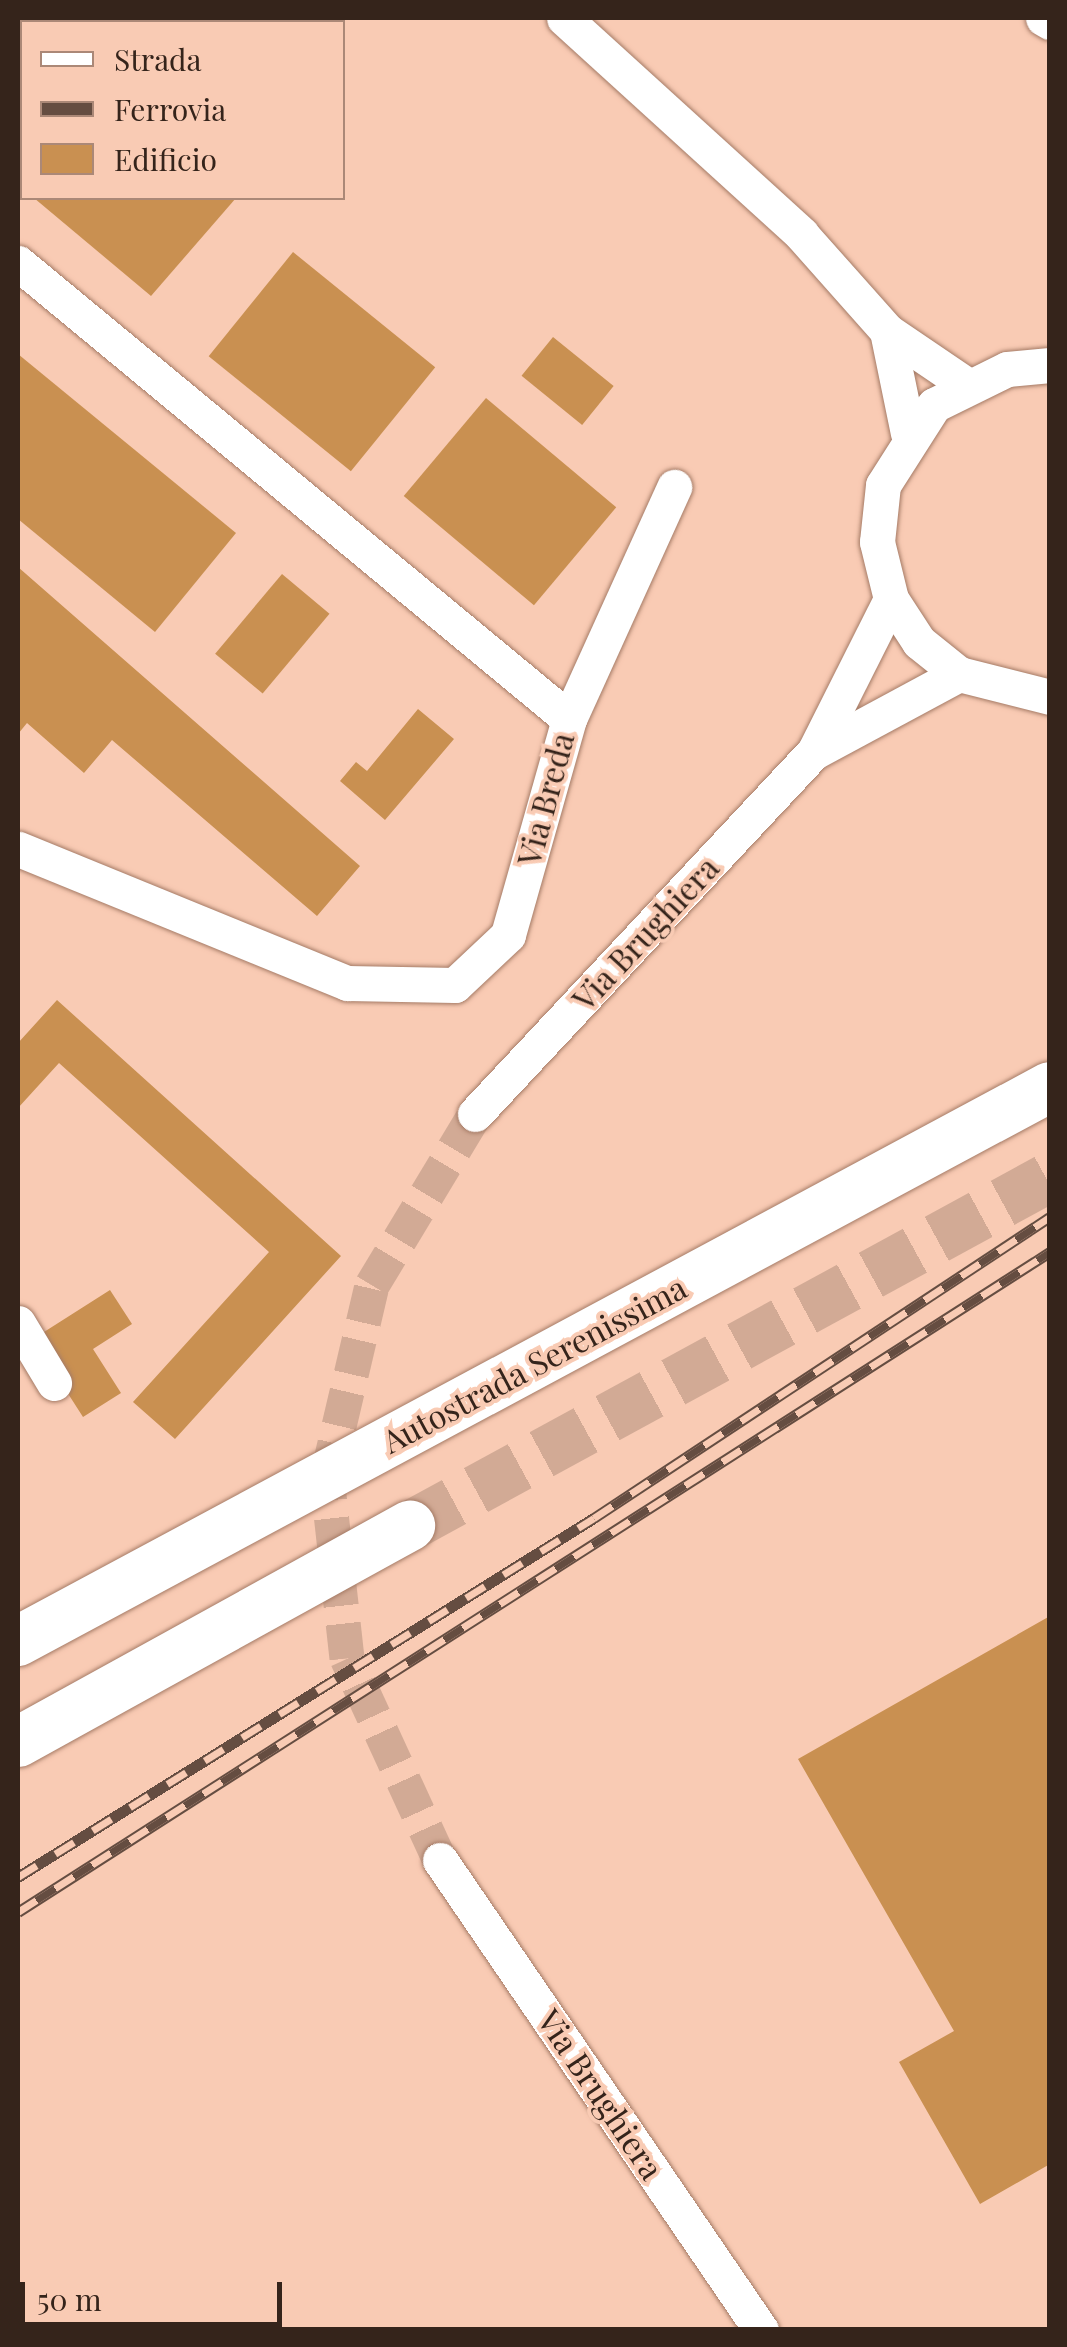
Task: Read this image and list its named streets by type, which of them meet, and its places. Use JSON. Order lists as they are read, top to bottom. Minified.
{"streets":{"highway":["Autostrada Serenissima"],"street":["Via Breda","Via Brughiera"]},"legend":["Strada","Ferrovia","Edificio"],"scale_bar":"50 m"}
